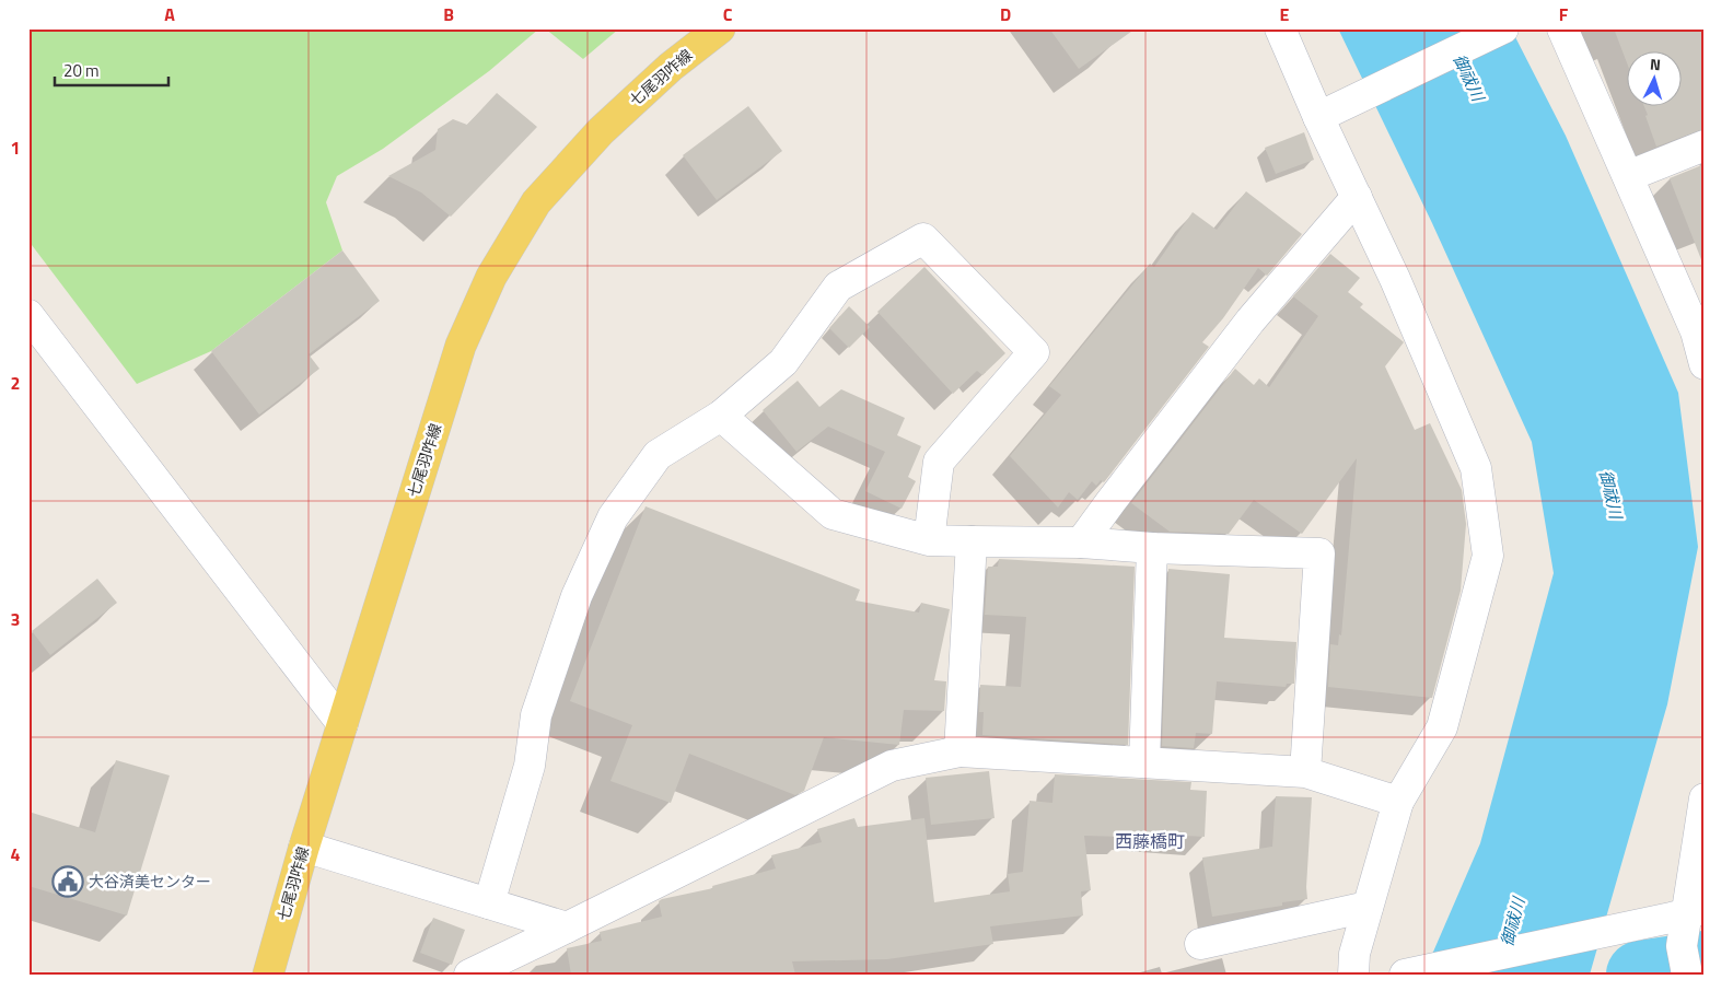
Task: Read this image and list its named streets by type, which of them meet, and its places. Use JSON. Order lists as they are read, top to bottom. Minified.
{"streets":{"main road":["七尾羽咋線"]},"districts":["西藤橋町"],"water":["御祓川"],"places":{"public building":["大谷済美センター"]},"scale_bar":"20 m","north":"top","grid":{"columns":["A","B","C","D","E","F"],"rows":["1","2","3","4"]}}
